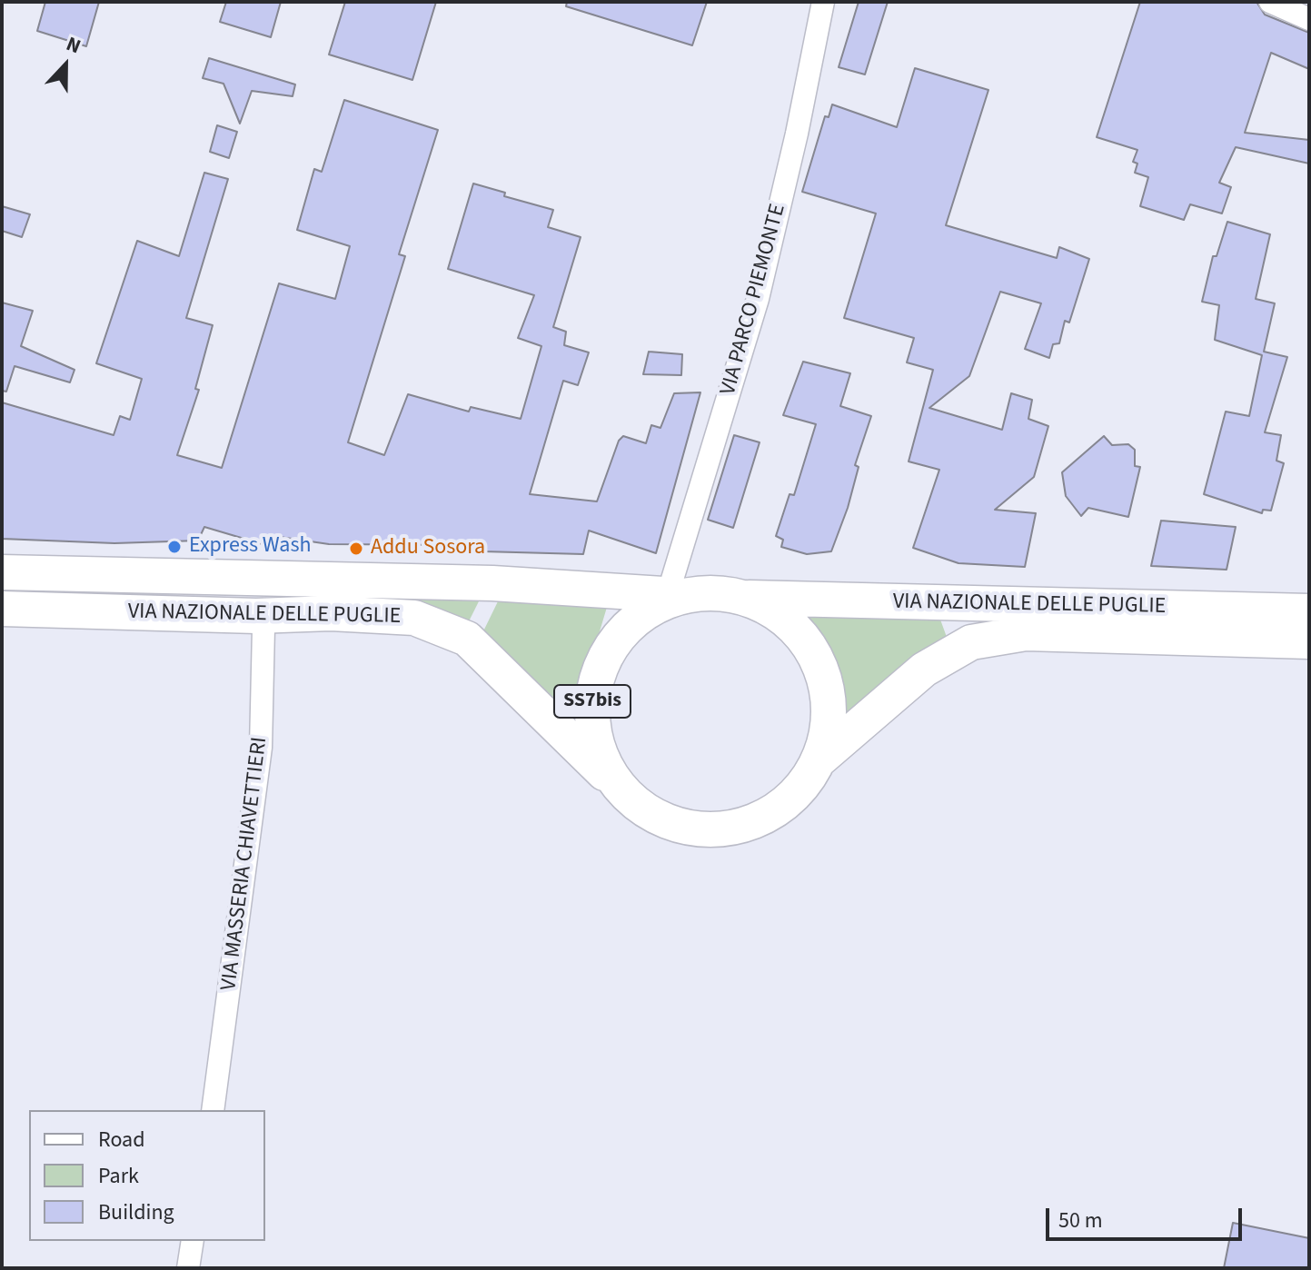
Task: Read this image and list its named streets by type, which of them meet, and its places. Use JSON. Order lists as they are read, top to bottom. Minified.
{"streets":{"main road":["VIA NAZIONALE DELLE PUGLIE","SS7bis"],"street":["VIA PARCO PIEMONTE","VIA MASSERIA CHIAVETTIERI"]},"crossings":[["VIA PARCO PIEMONTE","VIA NAZIONALE DELLE PUGLIE"],["VIA NAZIONALE DELLE PUGLIE","VIA MASSERIA CHIAVETTIERI"]],"places":["Express Wash","Addu Sosora"],"legend":["Road","Park","Building"],"scale_bar":"50 m","north":"top"}
